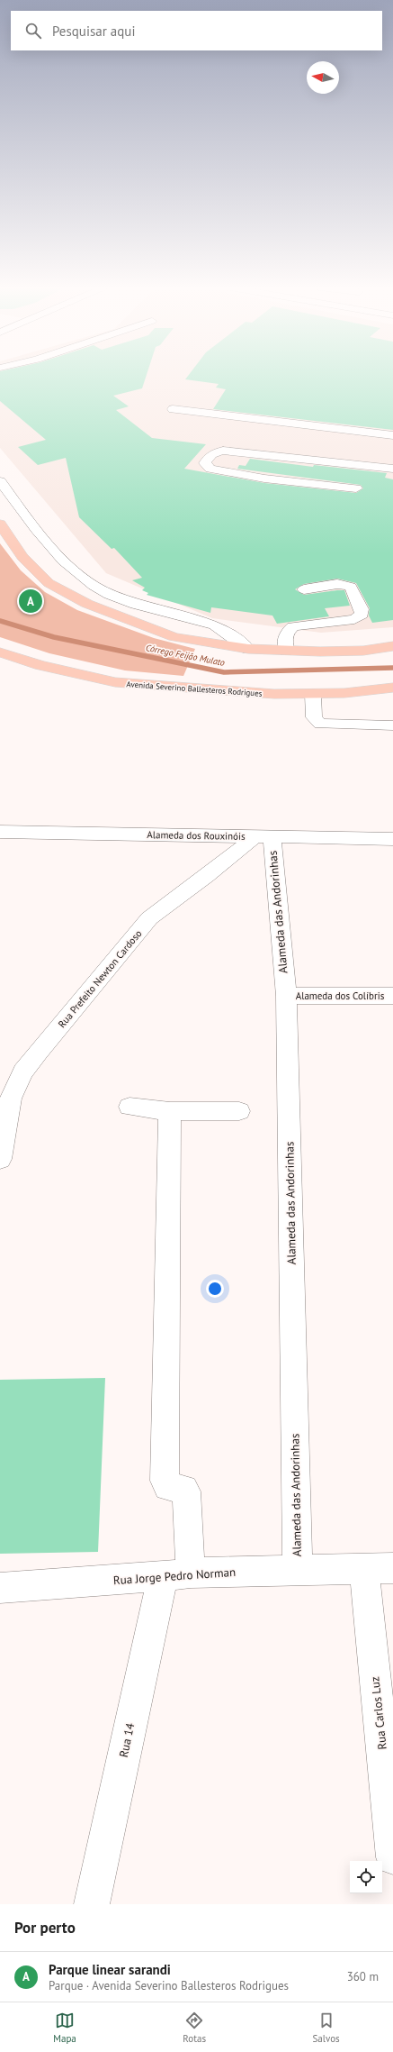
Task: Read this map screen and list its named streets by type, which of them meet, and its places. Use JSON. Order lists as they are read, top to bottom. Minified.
{"streets":{"main road":["Avenida Severino Ballesteros Rodrigues"],"street":["Alameda dos Rouxinóis","Alameda das Andorinhas","Rua Prefeito Newton Cardoso","Alameda dos Colíbris","Rua Jorge Pedro Norman","Rua Carlos Luz","Rua 14"]},"crossings":[["Alameda dos Rouxinóis","Alameda das Andorinhas"],["Alameda dos Rouxinóis","Rua Prefeito Newton Cardoso"],["Alameda das Andorinhas","Rua Prefeito Newton Cardoso"],["Alameda das Andorinhas","Alameda dos Colíbris"],["Alameda das Andorinhas","Rua Jorge Pedro Norman"],["Rua Jorge Pedro Norman","Rua Carlos Luz"],["Rua Jorge Pedro Norman","Rua 14"]],"water":["Córrego Feijão Mulato"],"north":"left","page":{"search":"Pesquisar aqui","pins":"A","heading":"Por perto","list":[{"mark":"A","name":"Parque linear sarandi","note":"Parque · Avenida Severino Ballesteros Rodrigues","value":"360 m"}],"nav":["Mapa","Rotas","Salvos"]}}
